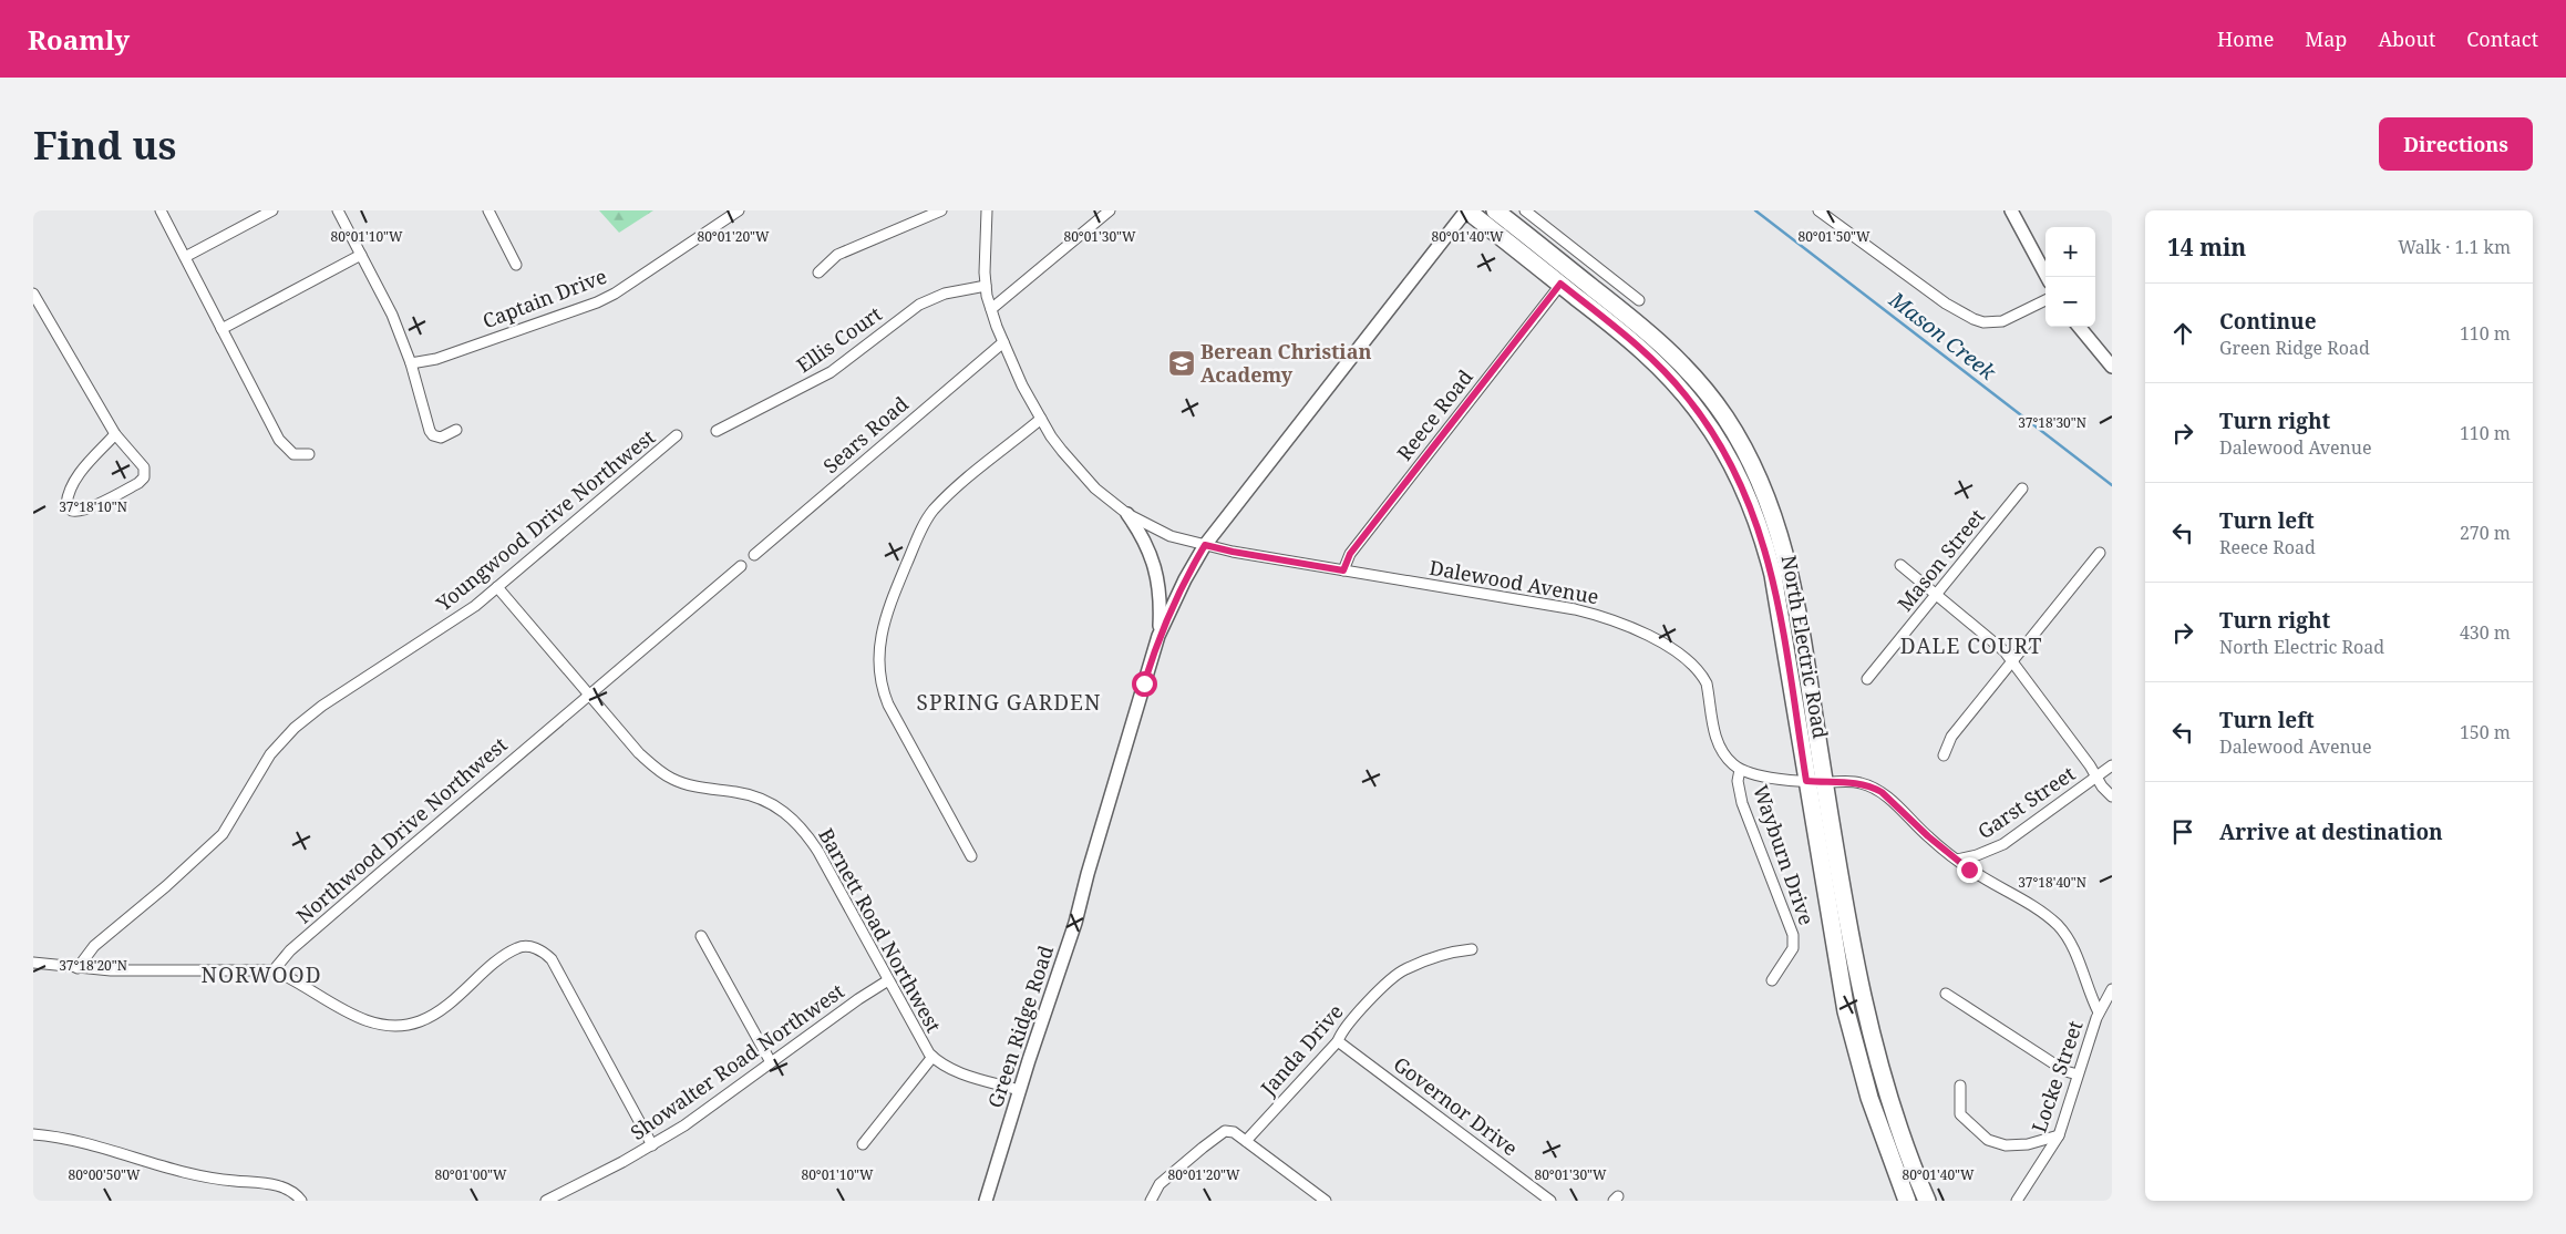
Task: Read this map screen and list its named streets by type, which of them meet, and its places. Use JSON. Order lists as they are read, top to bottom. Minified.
{"streets":{"main road":["North Electric Road"],"street":["Captain Drive","Ellis Court","Reece Road","Sears Road","Youngwood Drive Northwest","Mason Street","Dalewood Avenue","Garst Street","Northwood Drive Northwest","Wayburn Drive","Barnett Road Northwest","Green Ridge Road","Janda Drive","Showalter Road Northwest","Locke Street","Governor Drive"]},"crossings":[["Ellis Court","Dalewood Avenue"],["Reece Road","Dalewood Avenue"],["Reece Road","North Electric Road"],["Sears Road","Dalewood Avenue"],["Youngwood Drive Northwest","Barnett Road Northwest"],["Dalewood Avenue","Wayburn Drive"],["Dalewood Avenue","Green Ridge Road"],["North Electric Road","Green Ridge Road"],["Northwood Drive Northwest","Barnett Road Northwest"],["Barnett Road Northwest","Green Ridge Road"],["Barnett Road Northwest","Showalter Road Northwest"],["Janda Drive","Governor Drive"]],"districts":["DALE COURT","SPRING GARDEN","NORWOOD"],"water":["Mason Creek"],"places":{"school or university":["Berean Christian Academy"]},"page":{"header":"Roamly","nav":["Home","Map","About","Contact"],"buttons":"Directions","title":"Find us","heading":["14 min","Walk · 1.1 km"],"map_buttons":["+","−"],"list":[["Continue","Green Ridge Road","110 m"],["Turn right","Dalewood Avenue","110 m"],["Turn left","Reece Road","270 m"],["Turn right","North Electric Road","430 m"],["Turn left","Dalewood Avenue","150 m"],"Arrive at destination"]},"coordinates":["80°01'10\"W","80°01'20\"W","80°01'30\"W","80°01'40\"W","80°01'50\"W","37°18'30\"N","37°18'10\"N","37°18'40\"N","37°18'20\"N","80°00'50\"W","80°01'00\"W"]}
